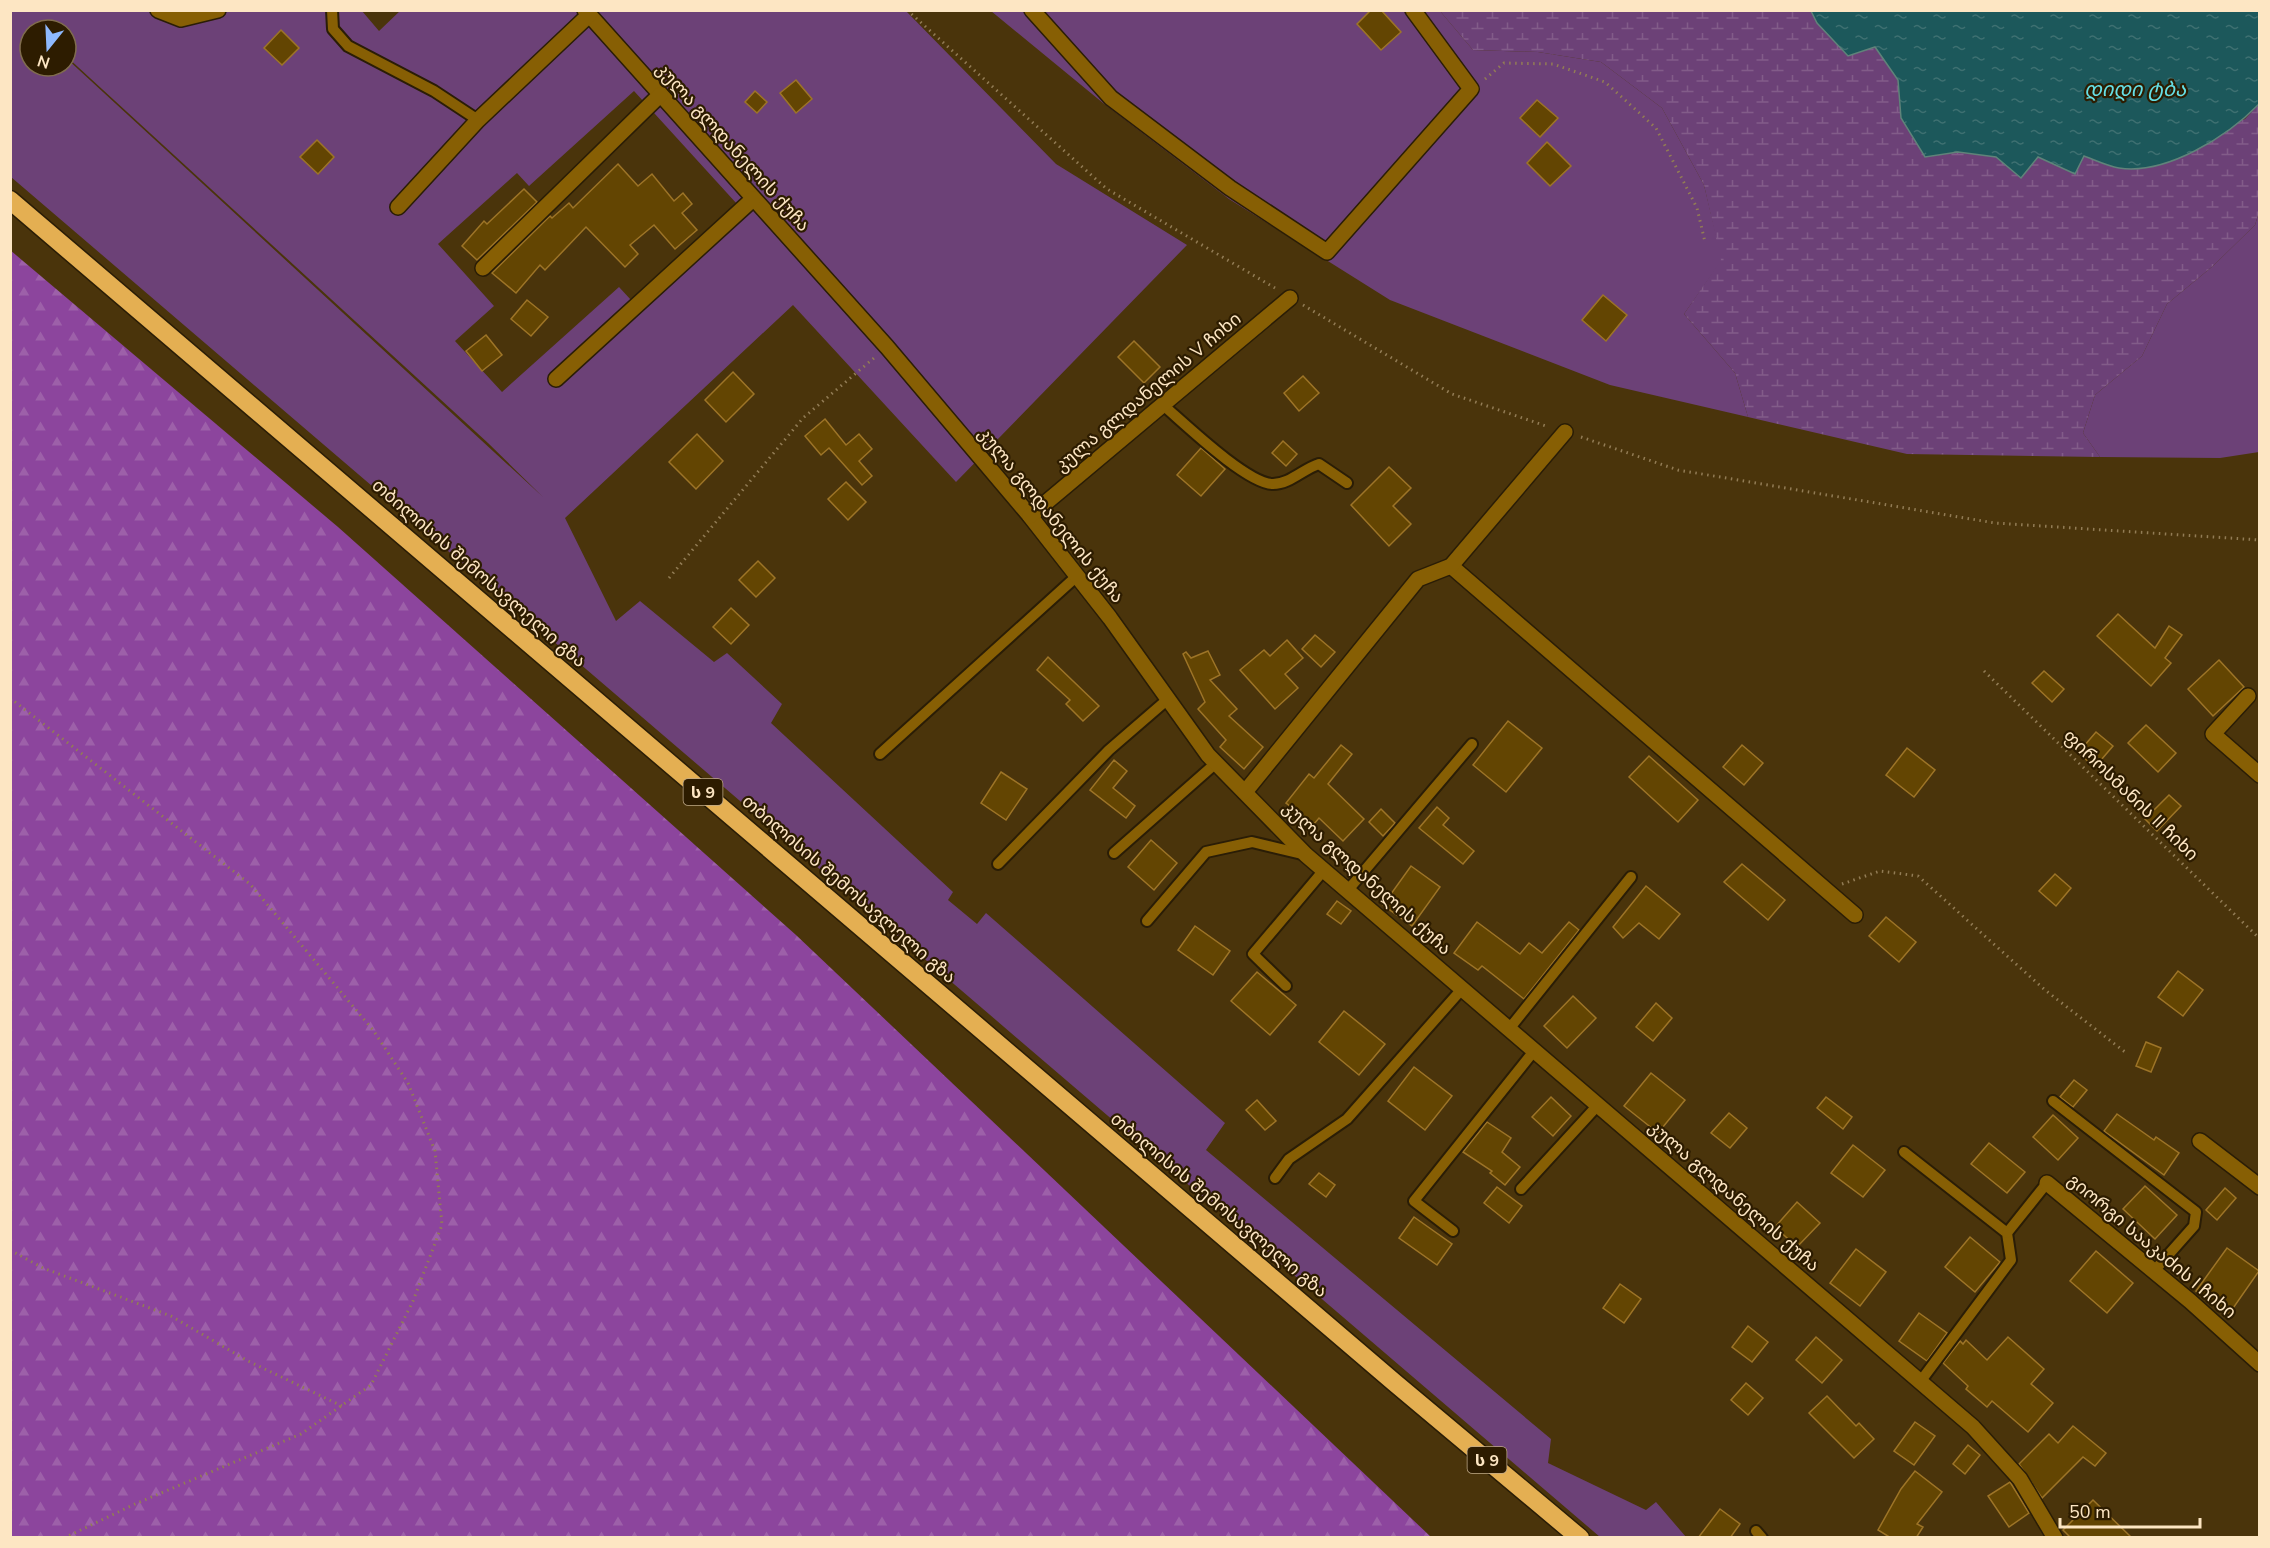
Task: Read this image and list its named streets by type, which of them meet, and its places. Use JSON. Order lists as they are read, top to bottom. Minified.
{"streets":{"highway":["თბილისის შემოსავლელი გზა","ს 9"],"street":["კულა გლდანელის ქუჩა","კულა გლდანელის V ჩიხი","გიორგი სააკაძის I ჩიხი"],"path":["ფიროსმანის II ჩიხი"]},"crossings":[["კულა გლდანელის ქუჩა","კულა გლდანელის V ჩიხი"]],"water":["დიდი ტბა"],"scale_bar":"50 m","north":"bottom"}
